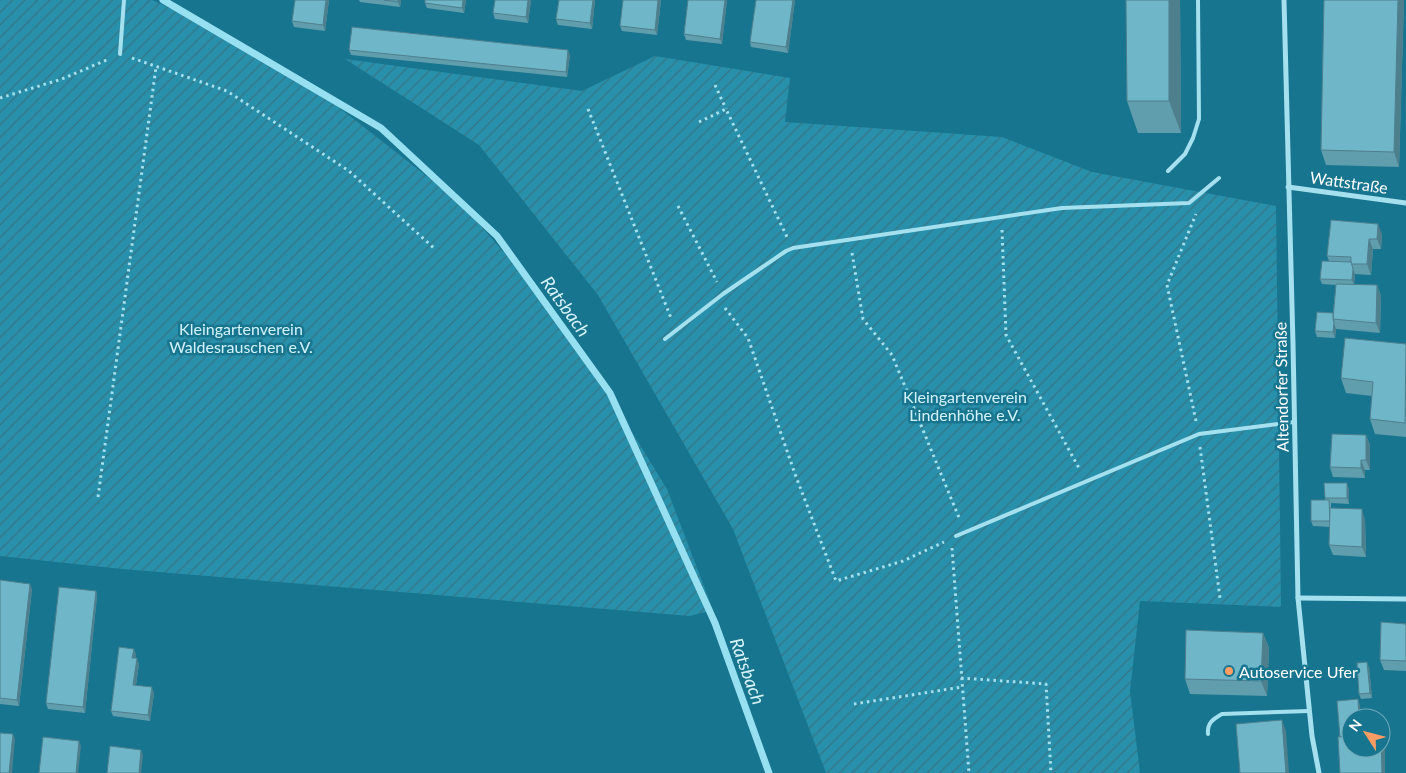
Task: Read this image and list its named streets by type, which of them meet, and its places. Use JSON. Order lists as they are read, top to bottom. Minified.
{"streets":{"street":["Wattstraße","Altendorfer Straße"]},"crossings":[["Wattstraße","Altendorfer Straße"]],"water":["Ratsbach"],"parks":["Kleingartenverein Waldesrauschen e.V.","Kleingartenverein Lindenhöhe e.V."],"places":["Autoservice Ufer"],"north":"top left"}
